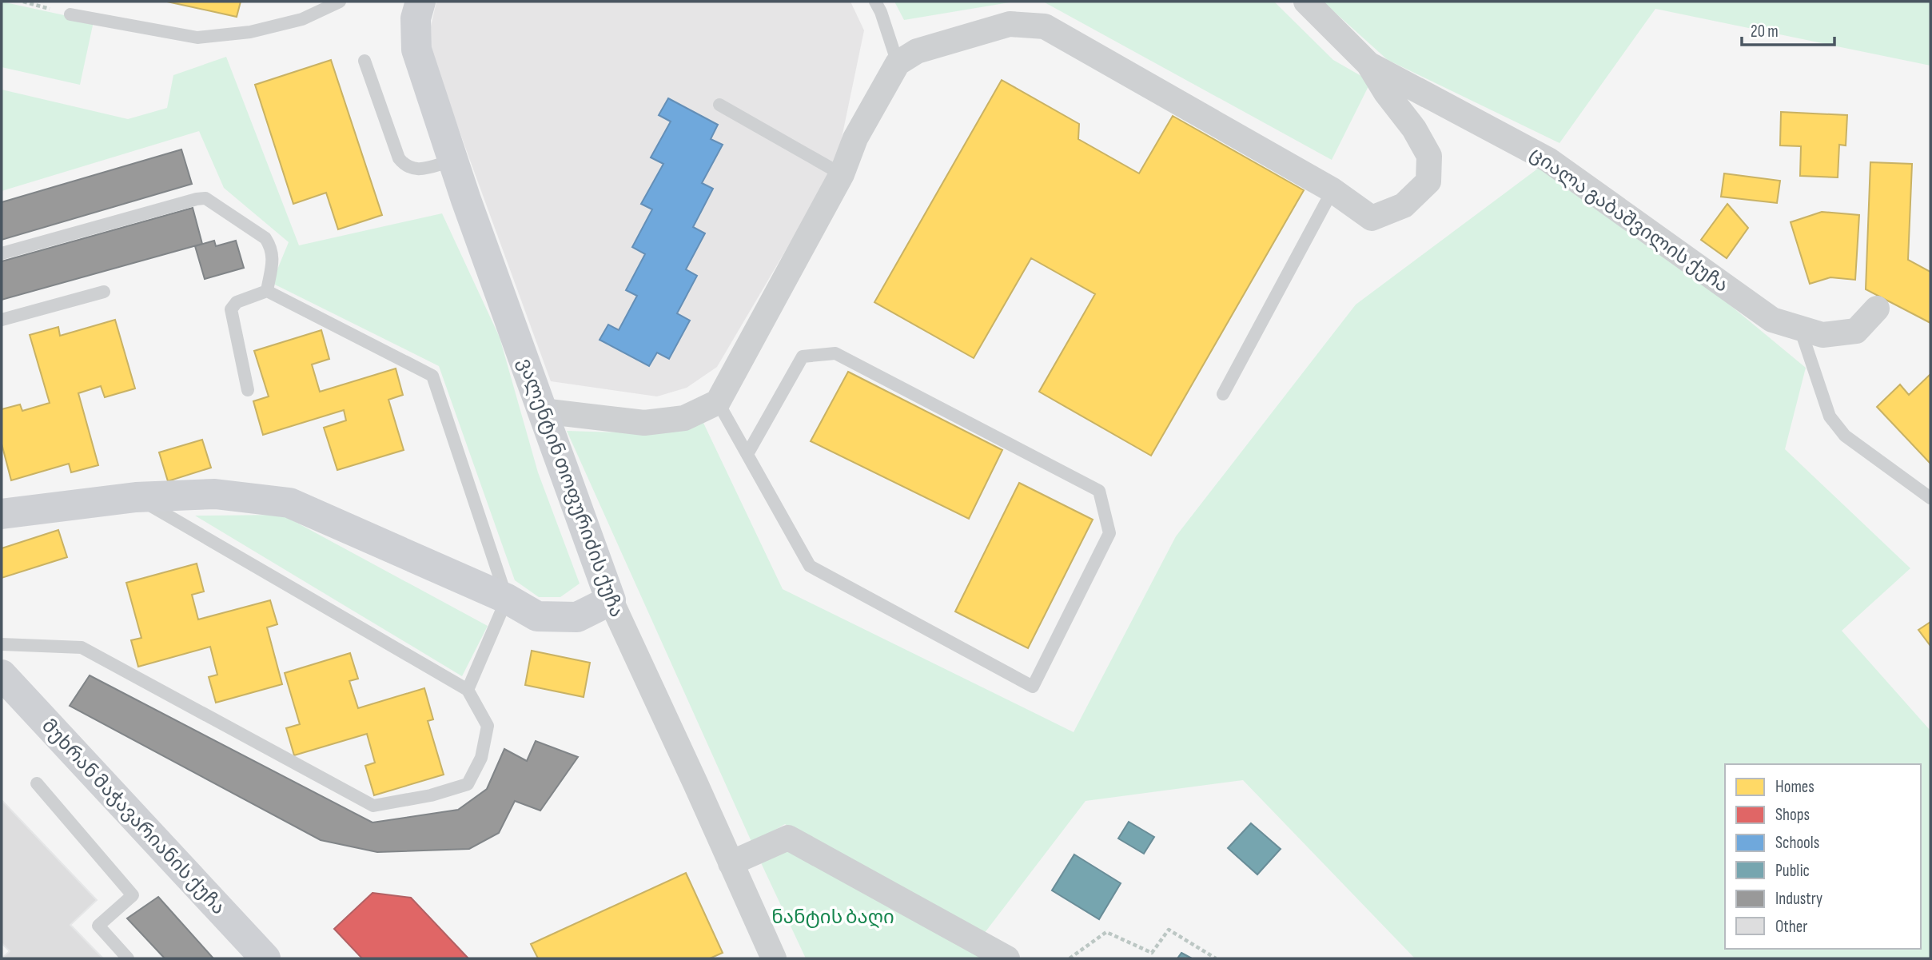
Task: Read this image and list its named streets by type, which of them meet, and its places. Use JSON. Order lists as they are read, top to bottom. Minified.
{"streets":{"street":["ციალა გაბაშვილის ქუჩა","ვალენტინ თოფურიძის ქუჩა","მუხრან მაჭავარიანის ქუჩა"]},"parks":["ნანტის ბაღი"],"legend":["Homes","Shops","Schools","Public","Industry","Other"],"scale_bar":"20 m"}
